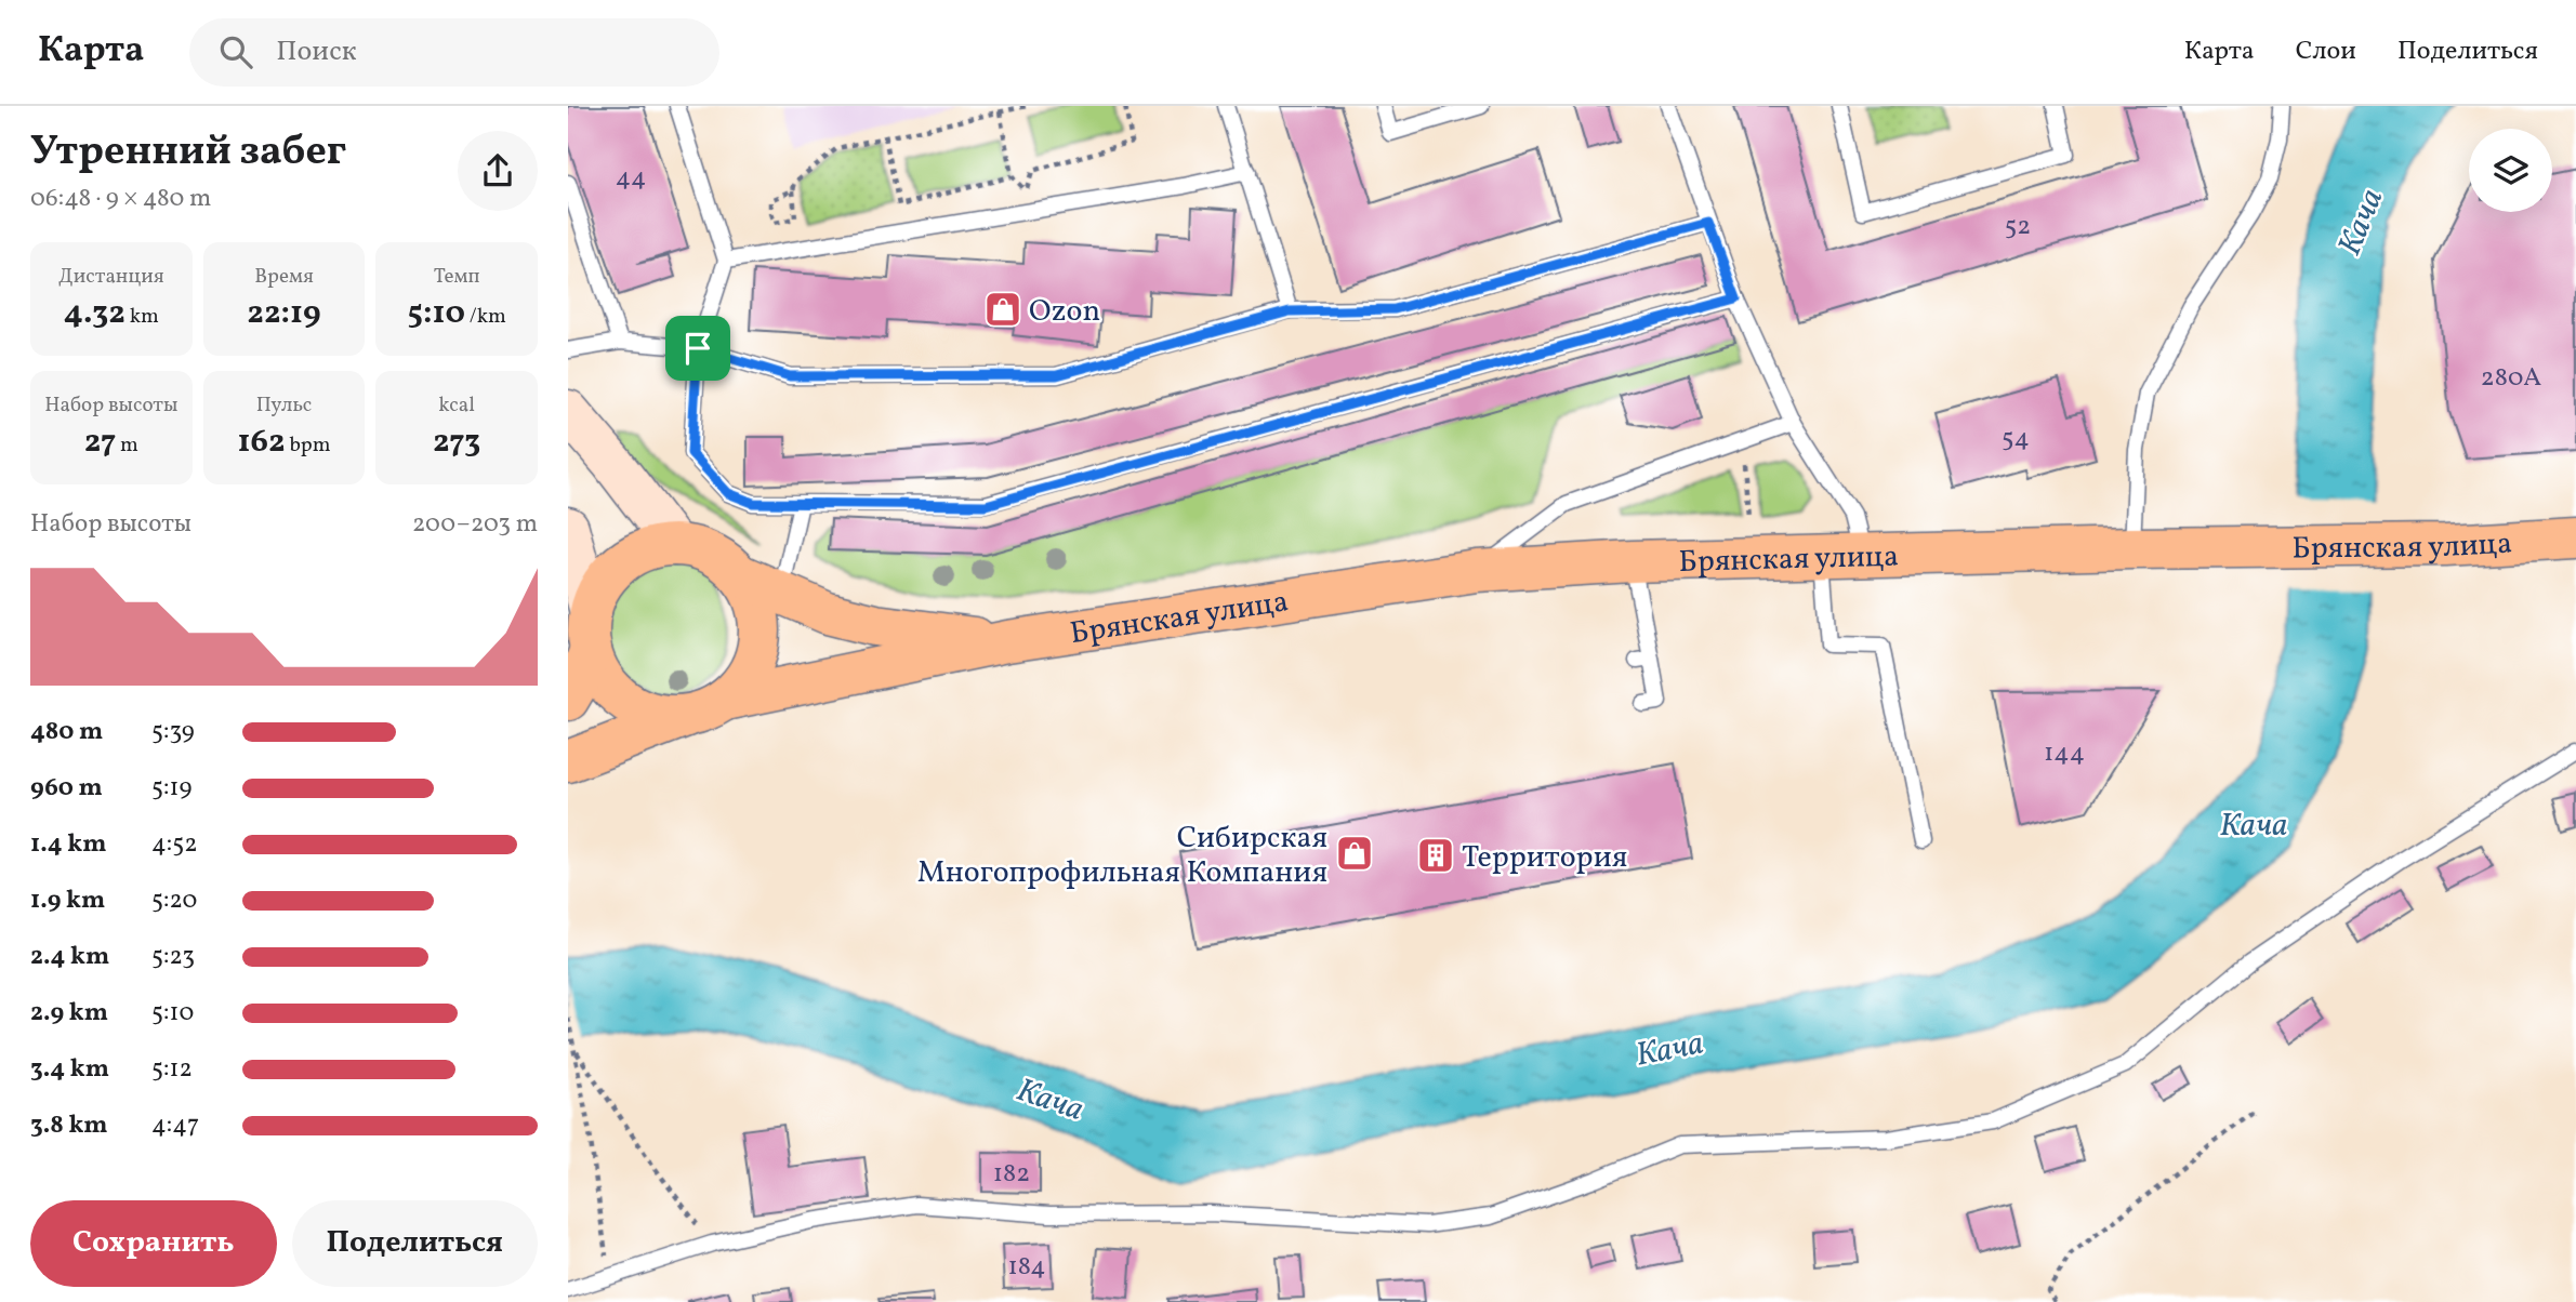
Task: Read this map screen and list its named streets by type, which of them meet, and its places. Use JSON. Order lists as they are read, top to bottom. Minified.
{"streets":{"highway":["Брянская улица"]},"water":["Кача"],"places":{"shop":["Ozon","Сибирская Многопрофильная Компания"],"building":["Территория"]},"house_numbers":["44","52","280А","54","144","182","184"],"page":{"header":"Карта","search":"Поиск","nav":["Карта","Слои","Поделиться"],"heading":["Утренний забег","06:48 · 9 × 480 m"],"stats":[["Дистанция","4.32 km"],["Время","22:19"],["Темп","5:10 /km"],["Набор высоты","27 m"],["Пульс","162 bpm"],["kcal","273"]],"chart":["Набор высоты","200–203 m"],"list":[{"name":"480 m","note":"5:39"},{"name":"960 m","note":"5:19"},{"name":"1.4 km","note":"4:52"},{"name":"1.9 km","note":"5:20"},{"name":"2.4 km","note":"5:23"},{"name":"2.9 km","note":"5:10"},{"name":"3.4 km","note":"5:12"},{"name":"3.8 km","note":"4:47"}],"buttons":["Сохранить","Поделиться"]}}
